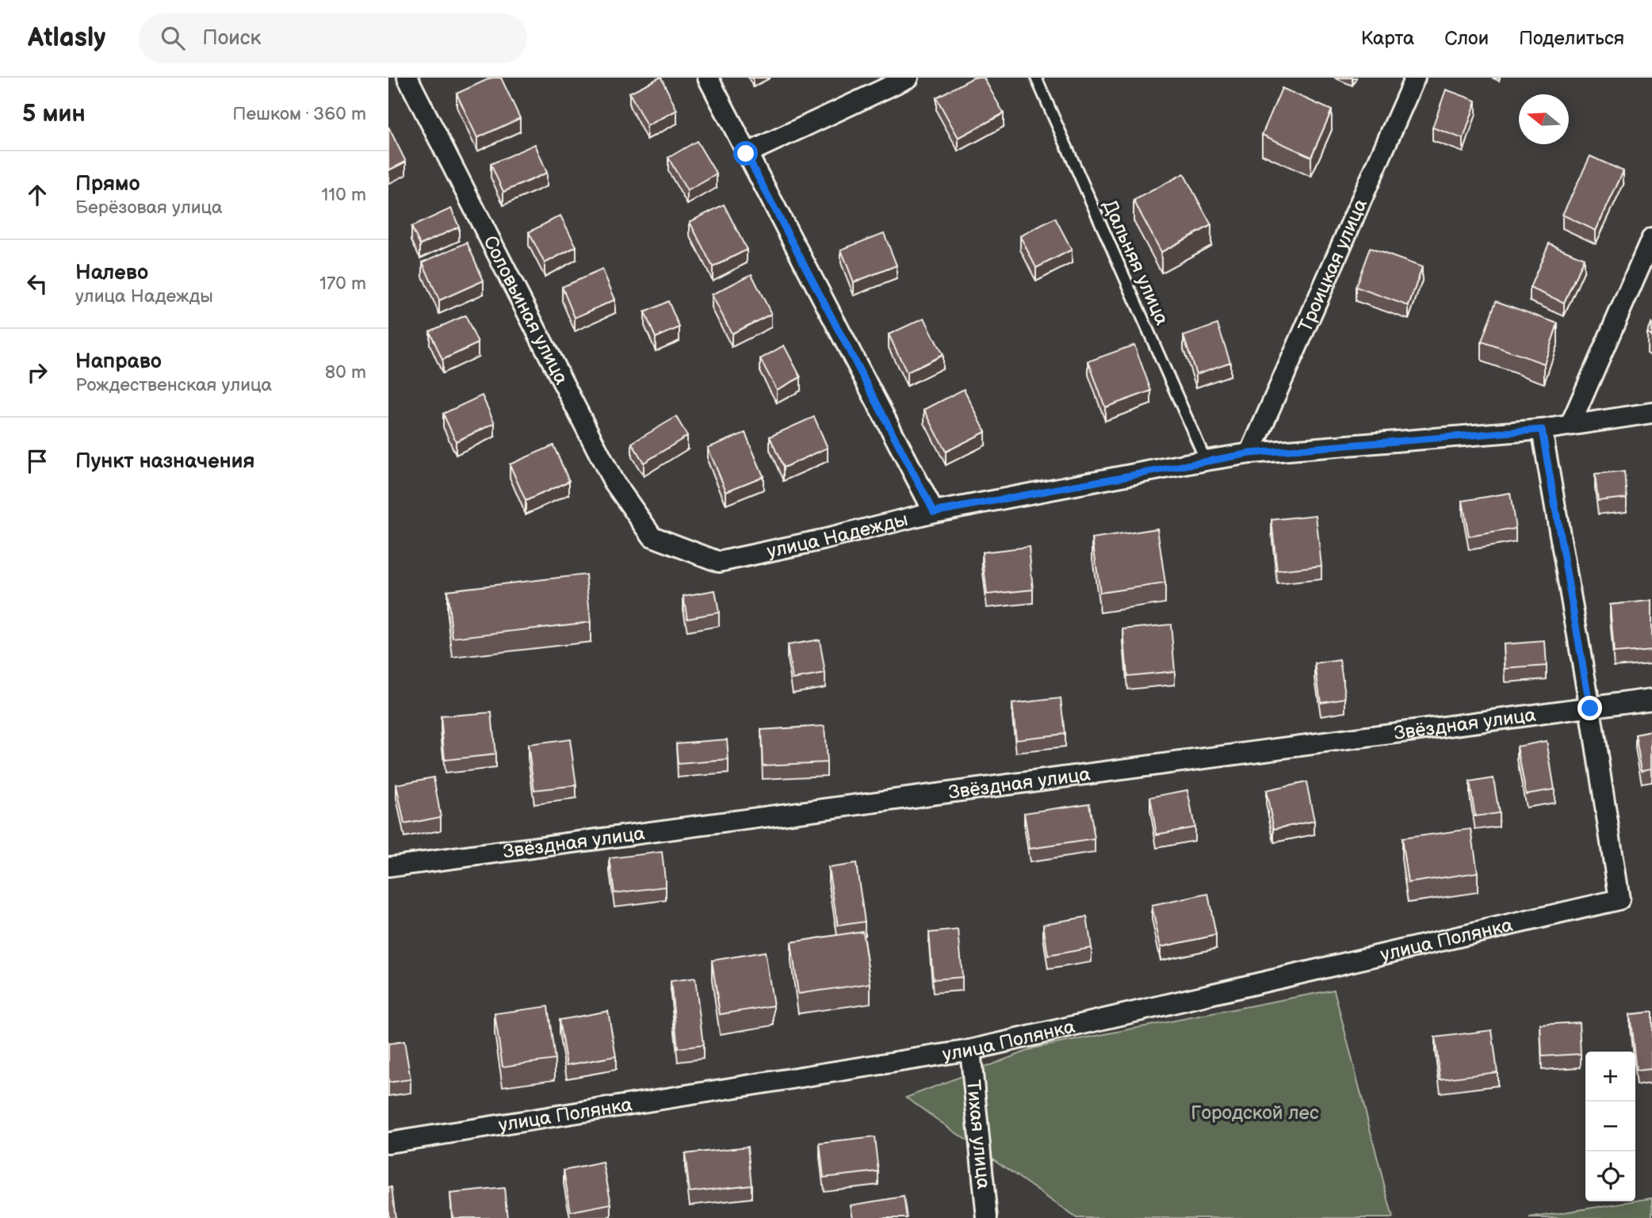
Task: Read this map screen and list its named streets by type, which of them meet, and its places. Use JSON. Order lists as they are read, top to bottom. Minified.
{"streets":{"street":["Троицкая улица","Соловьиная улица","улица Надежды","Звёздная улица","улица Полянка","Тихая улица"],"lane":["Дальняя улица"]},"crossings":[["Дальняя улица","улица Надежды"],["Троицкая улица","улица Надежды"],["Соловьиная улица","улица Надежды"],["Звёздная улица","улица Полянка"],["улица Полянка","Тихая улица"]],"parks":["Городской лес"],"north":"left","page":{"header":"Atlasly","search":"Поиск","nav":["Карта","Слои","Поделиться"],"heading":["5 мин","Пешком · 360 m"],"list":[["Прямо","Берёзовая улица","110 m"],["Налево","улица Надежды","170 m"],["Направо","Рождественская улица","80 m"],"Пункт назначения"],"map_buttons":["+","−"]}}
